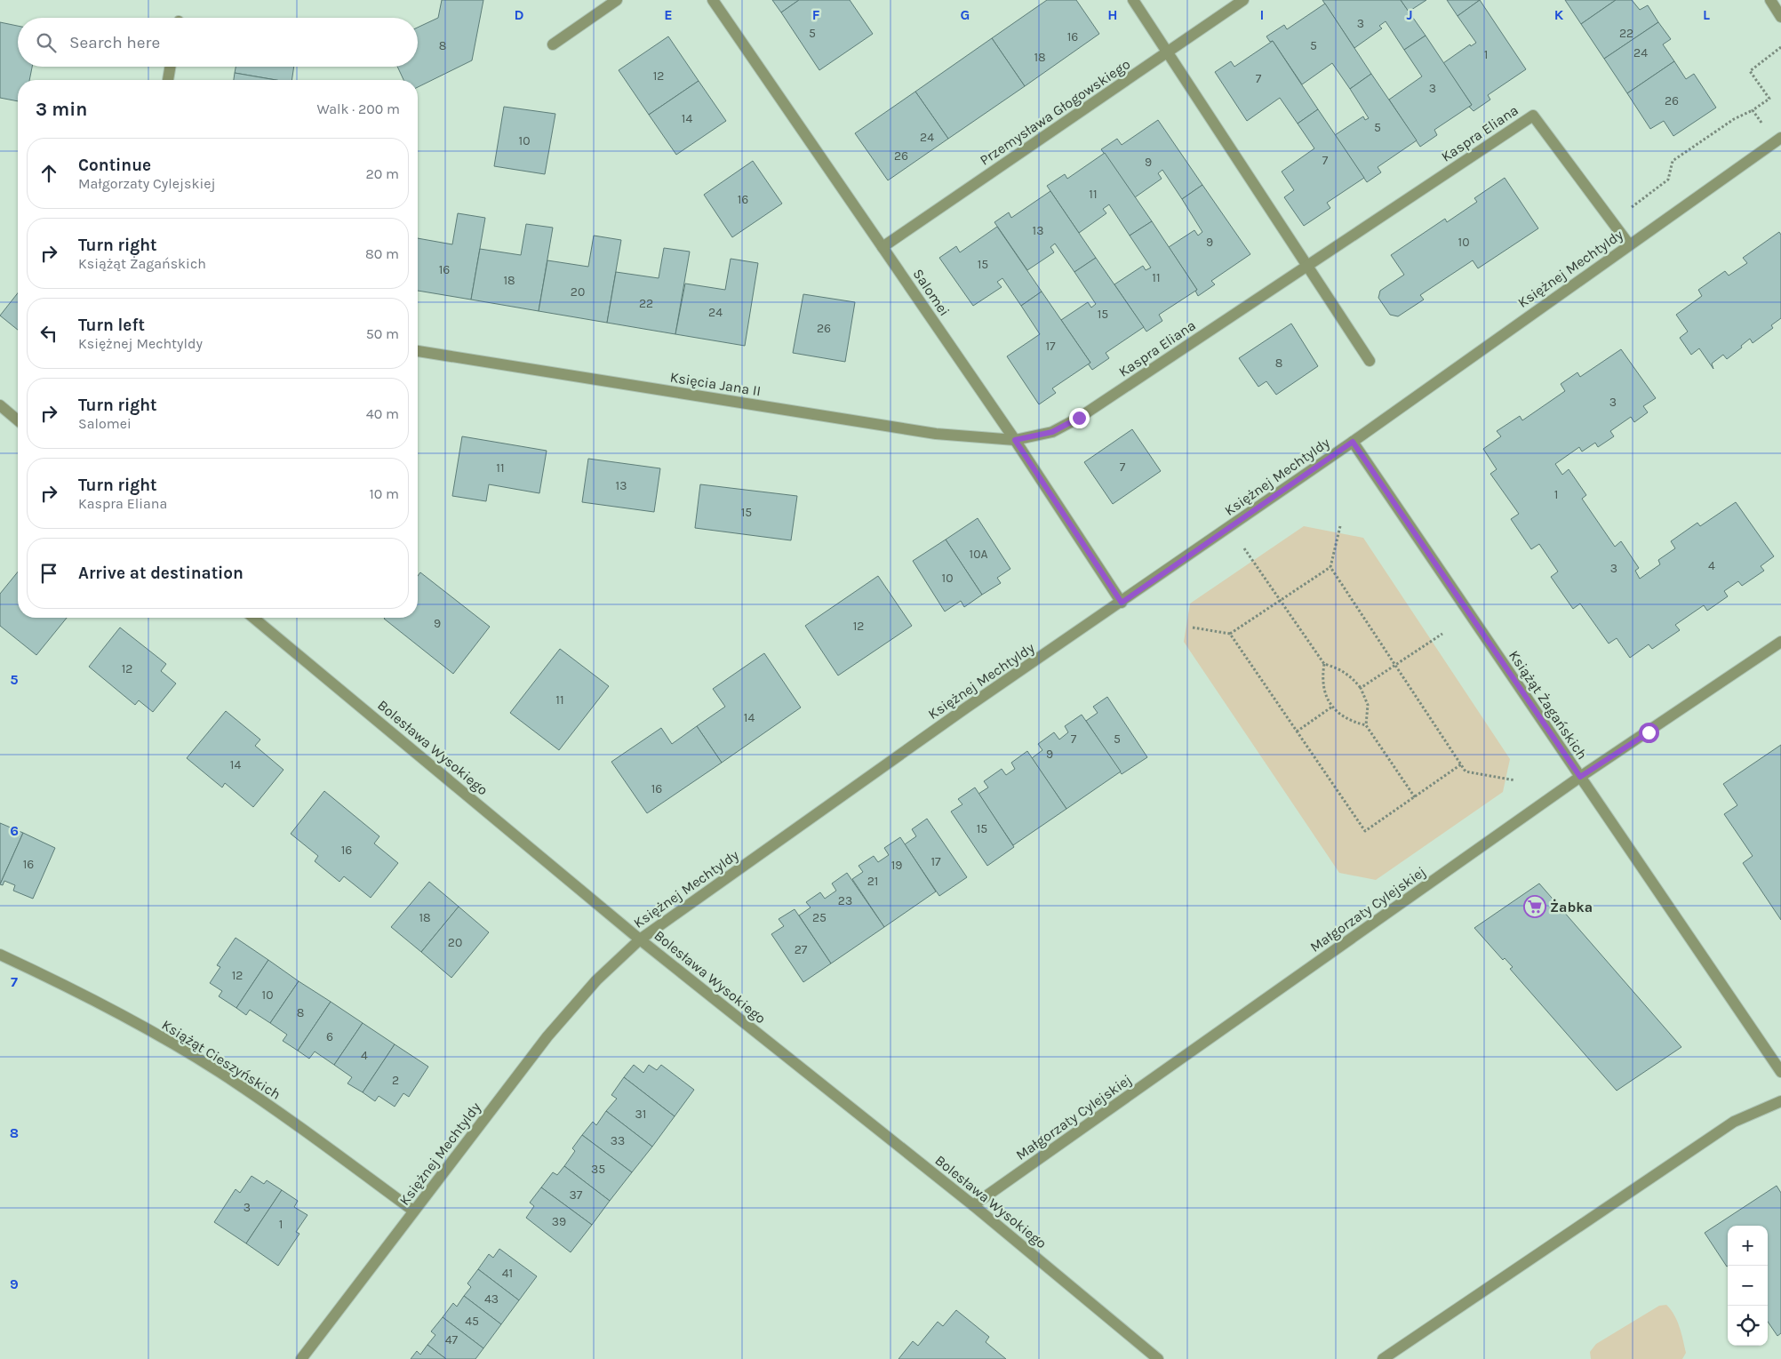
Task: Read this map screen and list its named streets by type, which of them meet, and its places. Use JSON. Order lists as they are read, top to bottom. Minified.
{"streets":{"street":["Przemysława Głogowskiego","Kaspra Eliana","Księżnej Mechtyldy","Salomei","Księcia Jana II","Książąt Żagańskich","Bolesława Wysokiego","Małgorzaty Cylejskiej","Książąt Cieszyńskich"]},"crossings":[["Przemysława Głogowskiego","Salomei"],["Kaspra Eliana","Księżnej Mechtyldy"],["Kaspra Eliana","Salomei"],["Kaspra Eliana","Księcia Jana II"],["Księżnej Mechtyldy","Salomei"],["Księżnej Mechtyldy","Książąt Żagańskich"],["Księżnej Mechtyldy","Bolesława Wysokiego"],["Księżnej Mechtyldy","Książąt Cieszyńskich"],["Salomei","Księcia Jana II"],["Książąt Żagańskich","Małgorzaty Cylejskiej"],["Bolesława Wysokiego","Małgorzaty Cylejskiej"]],"places":{"supermarket":["Żabka"]},"house_numbers":["3","5","22","16","8","5","24","1","18","12","7","3","26","14","5","24","10","26","7","9","11","16","13","9","10","15","16","11","18","20","22","24","15","26","17","8","3","7","11","13","1","15","10A","4","3","10","9","12","12","11","14","7","5","9","14","16","15","16","17","16","19","21","23","18","25","20","27","12","10","8","6","4","2","31","33","35","37","3","39","1","41","43","45","47"],"page":{"search":"Search here","heading":["3 min","Walk · 200 m"],"list":[["Continue","Małgorzaty Cylejskiej","20 m"],["Turn right","Książąt Żagańskich","80 m"],["Turn left","Księżnej Mechtyldy","50 m"],["Turn right","Salomei","40 m"],["Turn right","Kaspra Eliana","10 m"],"Arrive at destination"],"map_buttons":["+","−"]},"grid":{"columns":["D","E","F","G","H","I","J","K","L"],"rows":["5","6","7","8","9"]}}
